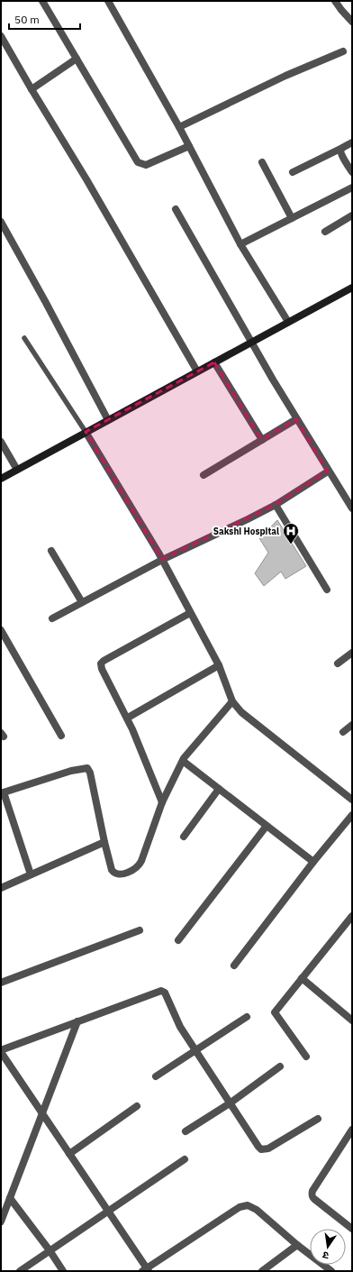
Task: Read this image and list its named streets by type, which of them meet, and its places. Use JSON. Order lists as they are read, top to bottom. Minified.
{"places":{"hospital":["Sakshi Hospital"]},"scale_bar":"50 m","north":"bottom"}
